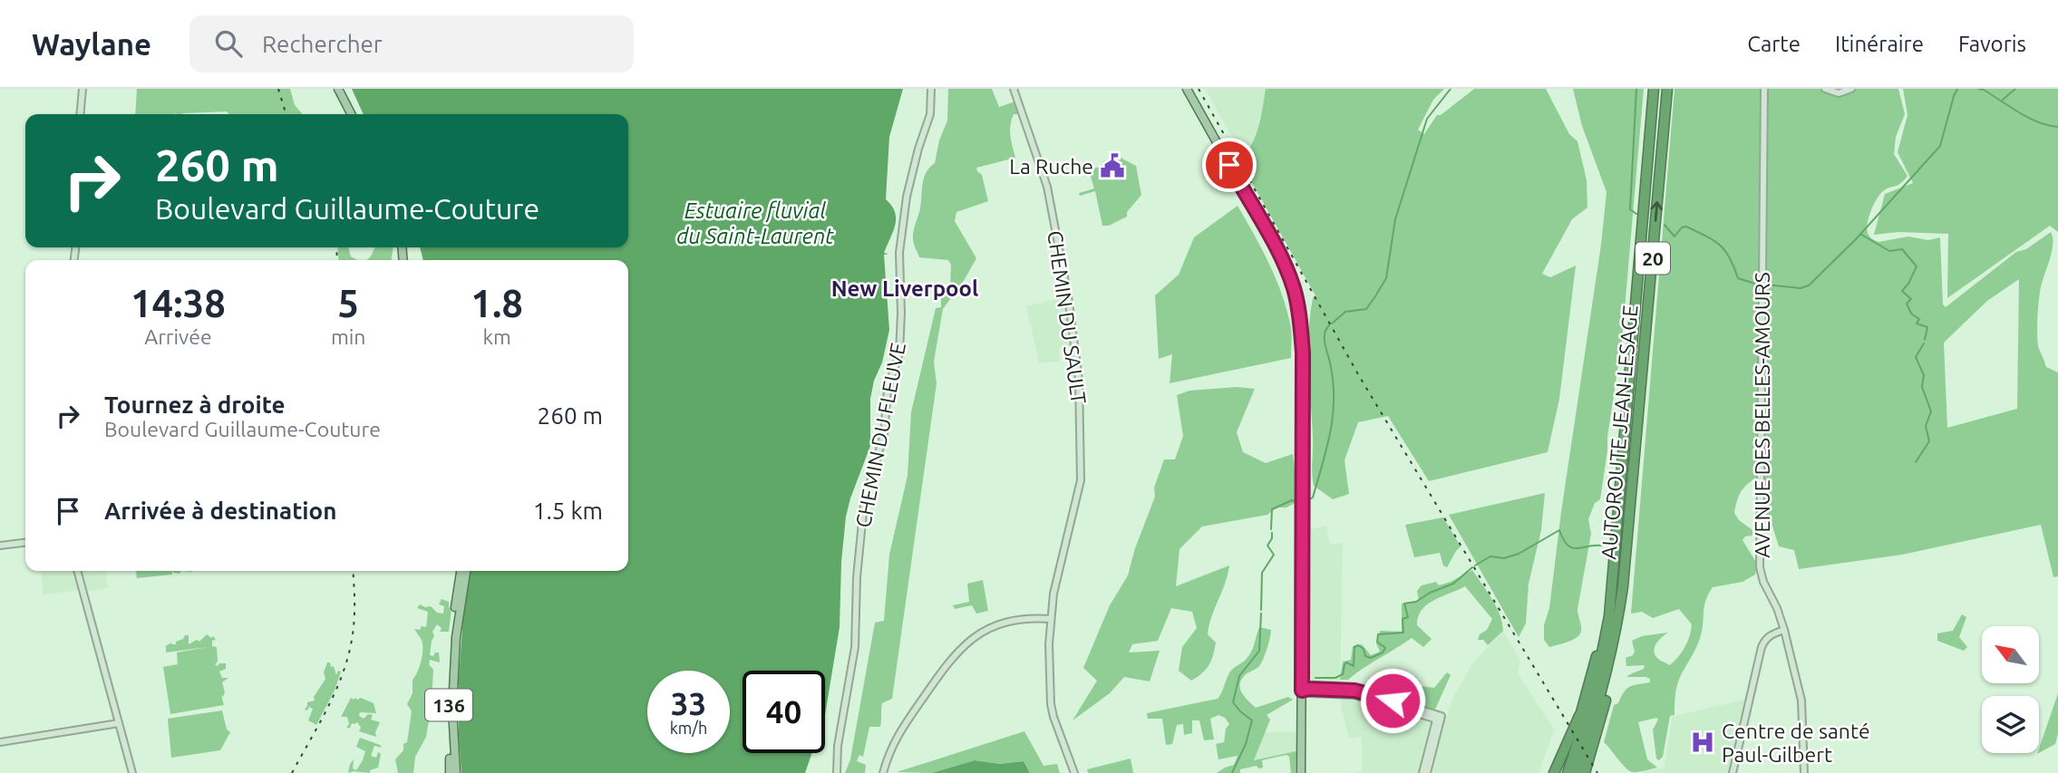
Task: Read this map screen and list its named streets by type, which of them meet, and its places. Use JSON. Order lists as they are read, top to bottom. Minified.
{"streets":{"highway":["20","AUTOROUTE JEAN-LESAGE"],"main road":["136"],"street":["CHEMIN DU SAULT","AVENUE DES BELLES-AMOURS","CHEMIN DU FLEUVE"]},"districts":["New Liverpool"],"water":["Estuaire fluvial du Saint-Laurent"],"places":{"public building":["La Ruche"],"hospital":["Centre de santé Paul-Gilbert"]},"north":"top left","page":{"header":"Waylane","search":"Rechercher","nav":["Carte","Itinéraire","Favoris"],"turn":["260 m","Boulevard Guillaume-Couture"],"eta":["14:38","Arrivée","5","min","1.8","km"],"list":[{"name":"Tournez à droite","note":"Boulevard Guillaume-Couture","value":"260 m"},{"name":"Arrivée à destination","value":"1.5 km"}],"speed":"33 km/h","limit":"40"}}
